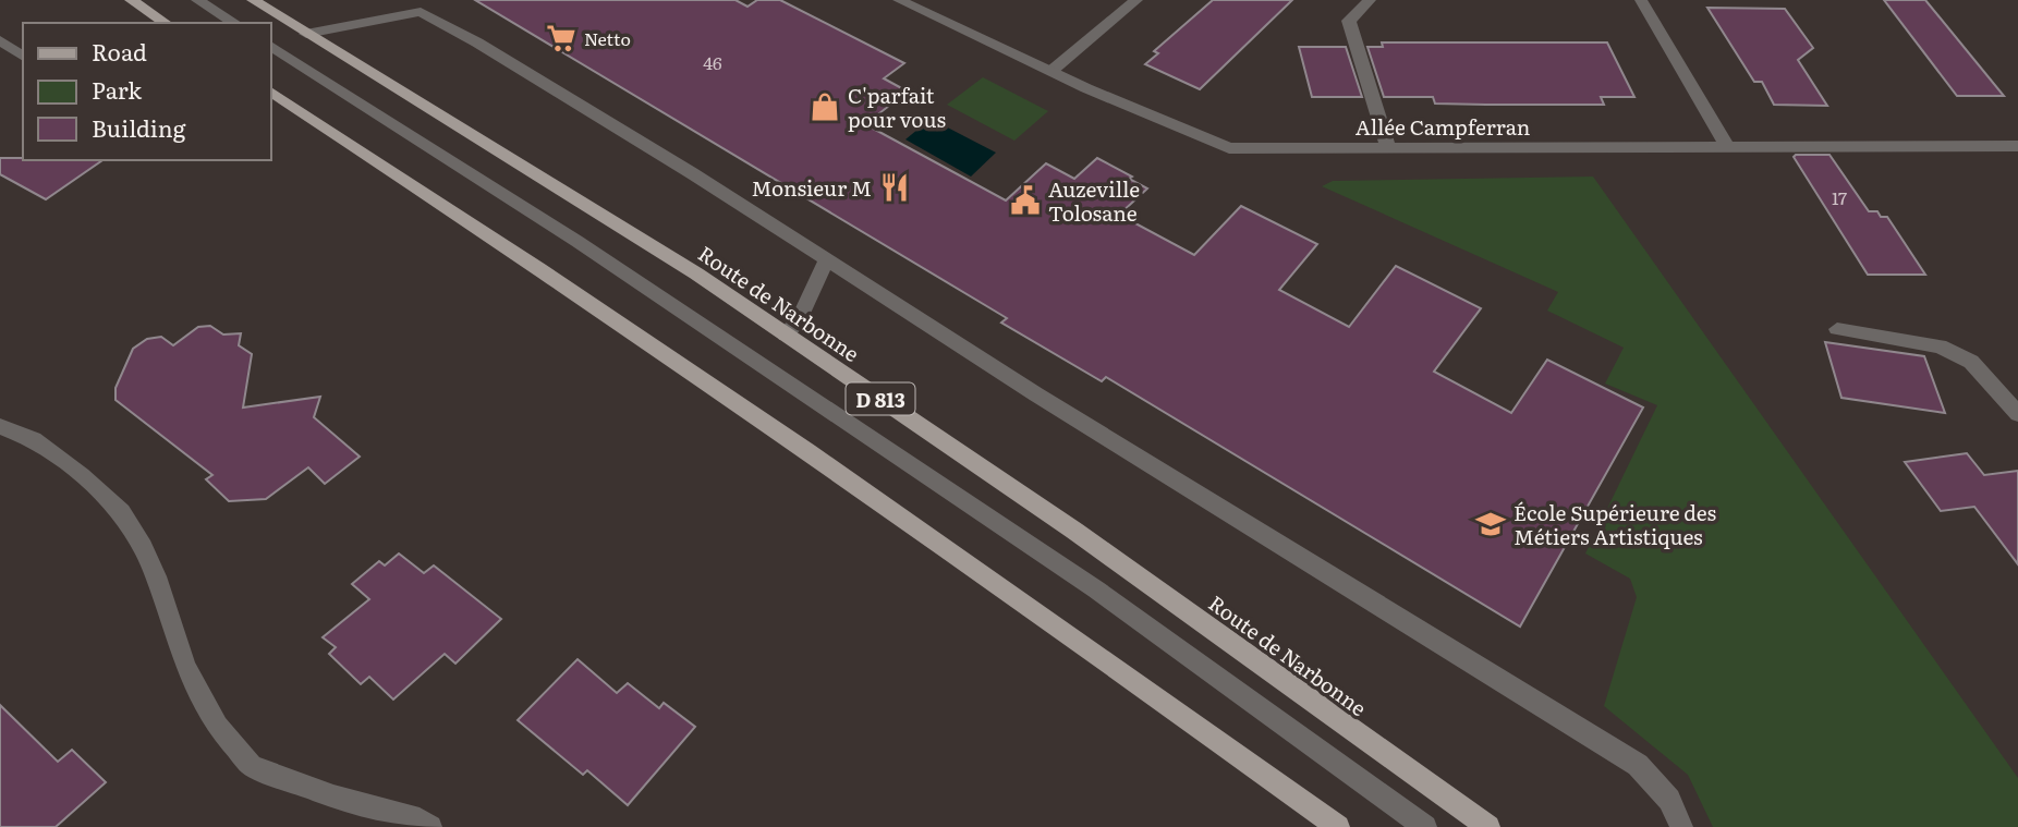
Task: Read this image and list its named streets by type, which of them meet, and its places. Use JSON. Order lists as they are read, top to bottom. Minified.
{"streets":{"main road":["Route de Narbonne","D 813"],"street":["Allée Campferran"]},"places":{"supermarket":["Netto"],"shop":["C'parfait pour vous"],"restaurant":["Monsieur M"],"public building":["Auzeville Tolosane"],"school or university":["École Supérieure des Métiers Artistiques"]},"house_numbers":["46","17"],"legend":["Road","Park","Building"]}
